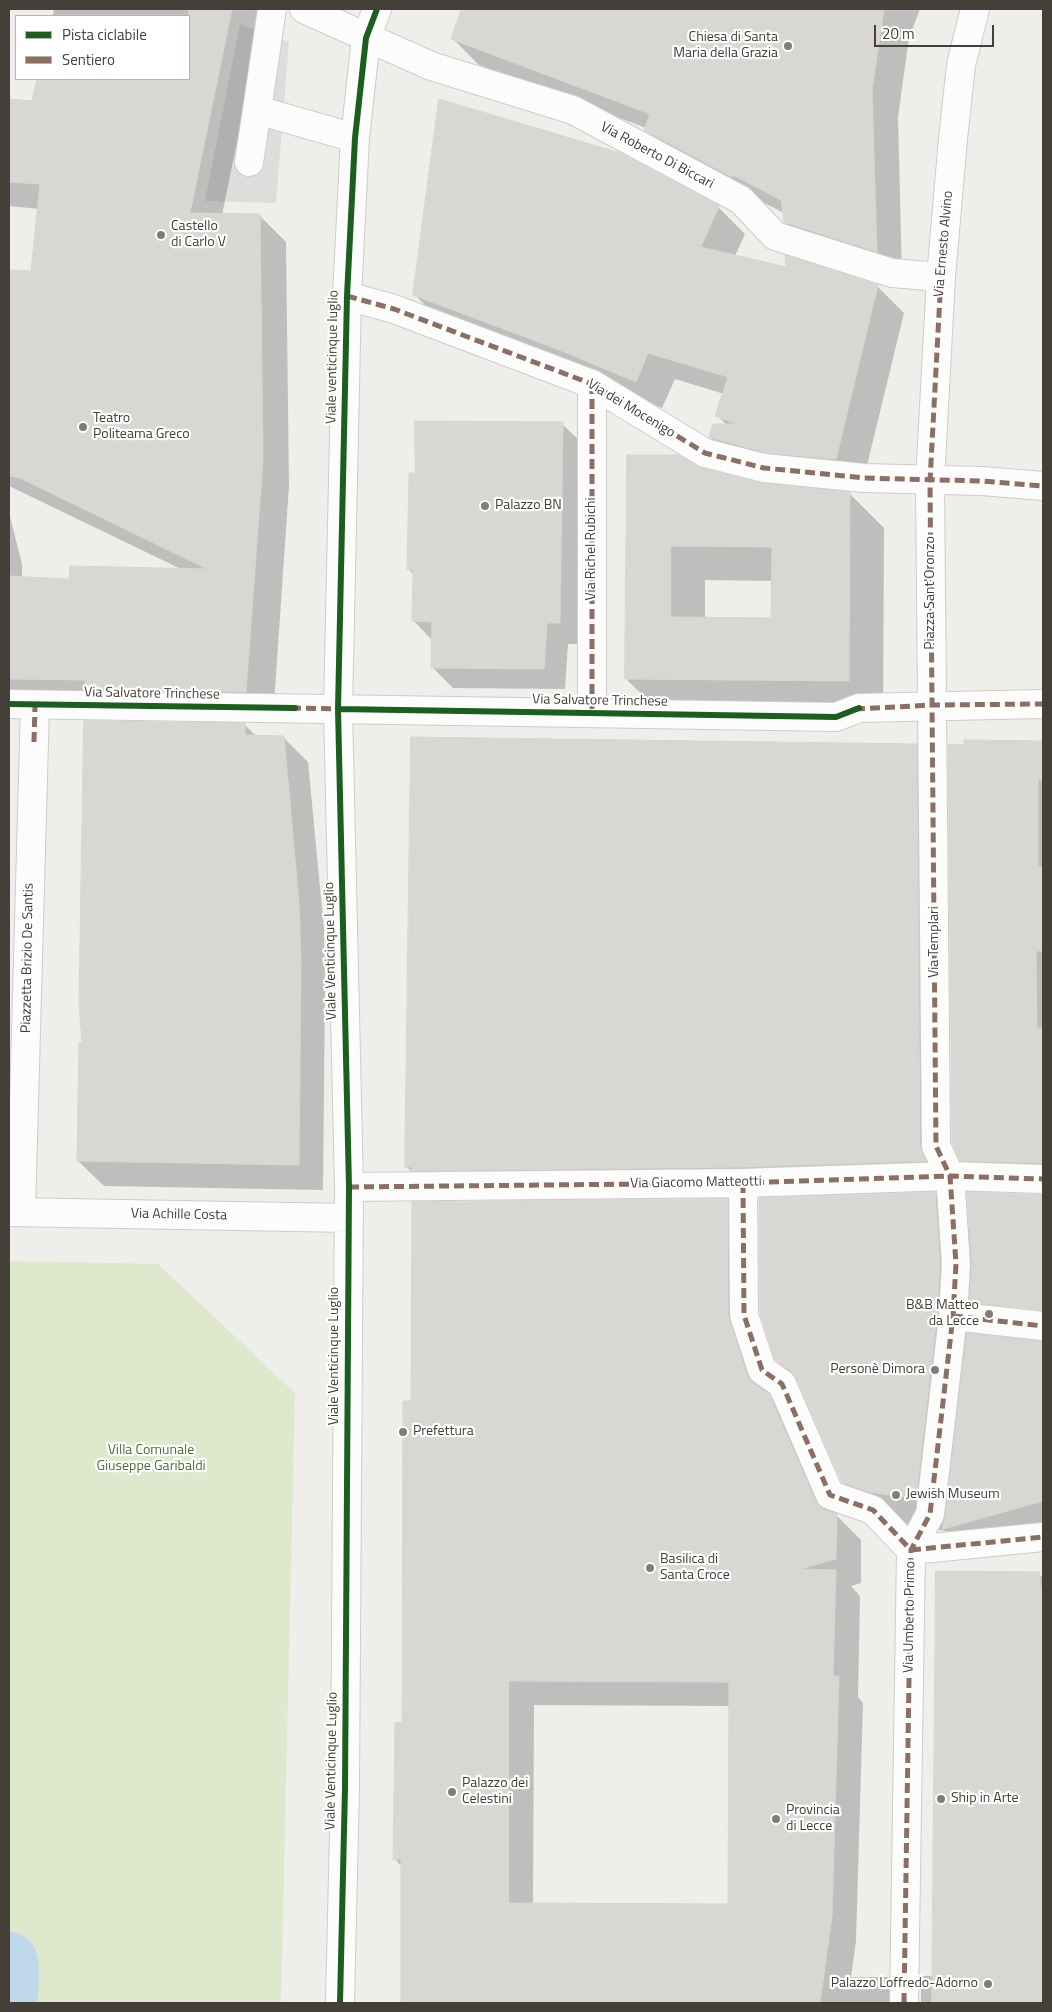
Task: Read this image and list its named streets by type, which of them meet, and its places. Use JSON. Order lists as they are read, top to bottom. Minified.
{"streets":{"street":["Via Roberto Di Biccari","Via Ernesto Alvino","Viale venticinque luglio","Via dei Mocenigo","Via Richel Rubichi","Piazza Sant'Oronzo","Via Salvatore Trinchese","Via Templari","Viale Venticinque Luglio","Piazzetta Brizio De Santis","Via Giacomo Matteotti","Via Achille Costa","Via Umberto Primo"]},"crossings":[["Via Roberto Di Biccari","Via Ernesto Alvino"],["Via Roberto Di Biccari","Viale venticinque luglio"],["Via Ernesto Alvino","Via dei Mocenigo"],["Via Ernesto Alvino","Piazza Sant'Oronzo"],["Viale venticinque luglio","Via dei Mocenigo"],["Viale venticinque luglio","Via Salvatore Trinchese"],["Viale venticinque luglio","Viale Venticinque Luglio"],["Via dei Mocenigo","Via Richel Rubichi"],["Via dei Mocenigo","Piazza Sant'Oronzo"],["Via Richel Rubichi","Via Salvatore Trinchese"],["Piazza Sant'Oronzo","Via Salvatore Trinchese"],["Piazza Sant'Oronzo","Via Templari"],["Via Salvatore Trinchese","Via Templari"],["Via Salvatore Trinchese","Viale Venticinque Luglio"],["Via Salvatore Trinchese","Piazzetta Brizio De Santis"],["Via Templari","Via Giacomo Matteotti"],["Via Templari","Via Umberto Primo"],["Viale Venticinque Luglio","Via Giacomo Matteotti"],["Viale Venticinque Luglio","Via Achille Costa"],["Piazzetta Brizio De Santis","Via Achille Costa"],["Via Giacomo Matteotti","Via Umberto Primo"]],"parks":["Villa Comunale Giuseppe Garibaldi"],"places":["Chiesa di Santa Maria della Grazia","Castello di Carlo V","Teatro Politeama Greco","Palazzo BN","B&B Matteo da Lecce","Personè Dimora","Prefettura","Jewish Museum","Basilica di Santa Croce","Palazzo dei Celestini","Ship in Arte","Provincia di Lecce","Palazzo Loffredo-Adorno"],"legend":["Pista ciclabile","Sentiero"],"scale_bar":"20 m"}
